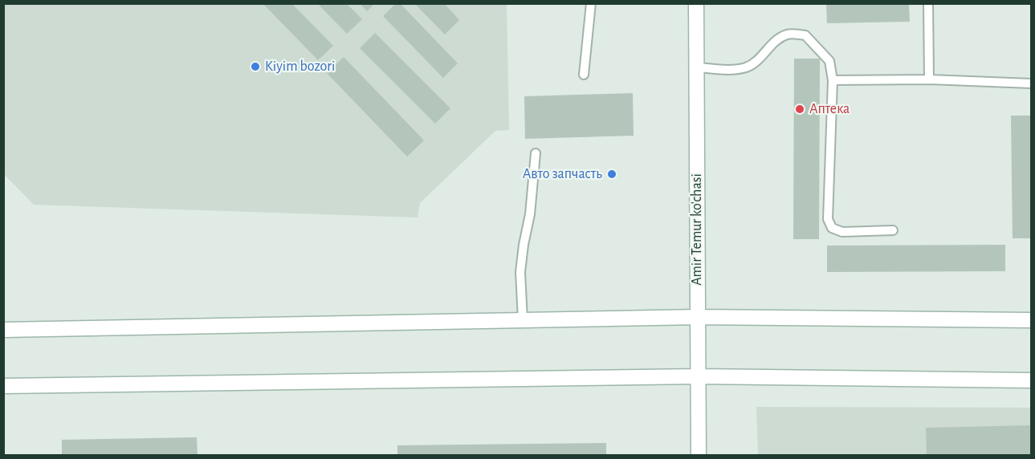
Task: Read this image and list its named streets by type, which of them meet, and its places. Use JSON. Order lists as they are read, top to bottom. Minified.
{"streets":{"street":["Amir Temur ko'chasi"]},"places":["Kiyim bozori","Аптека","Авто запчасть"]}
